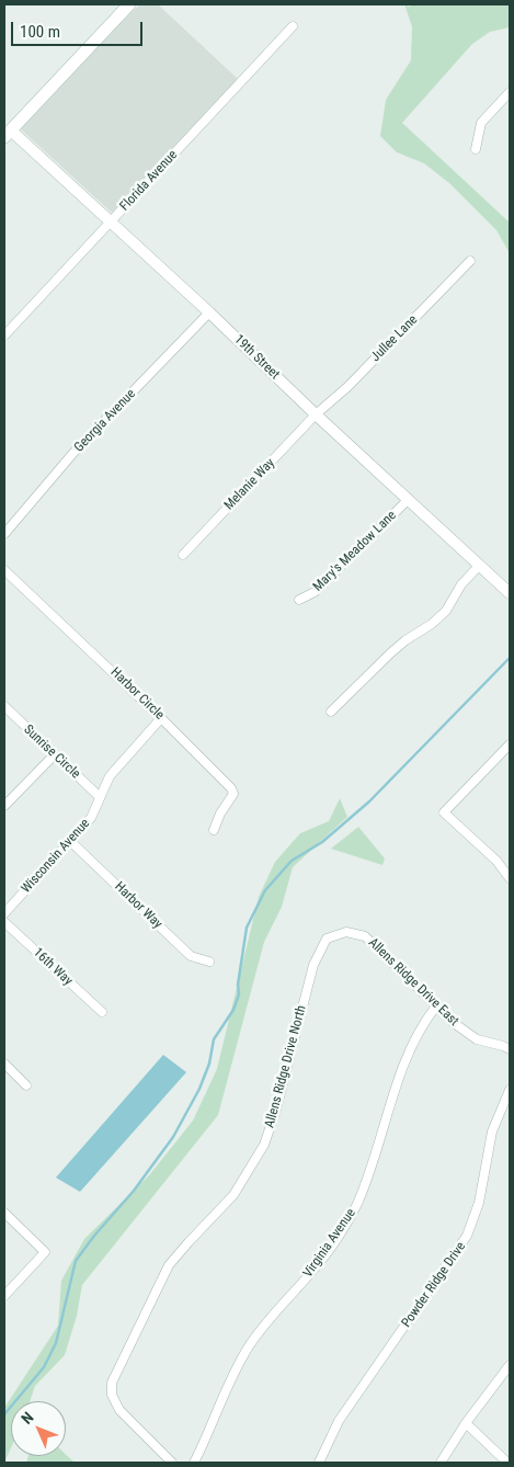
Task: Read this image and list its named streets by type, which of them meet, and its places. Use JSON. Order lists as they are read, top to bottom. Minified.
{"streets":{"street":["Florida Avenue","Jullee Lane","19th Street","Georgia Avenue","Melanie Way","Mary's Meadow Lane","Harbor Circle","Sunrise Circle","Wisconsin Avenue","Harbor Way","16th Way","Allens Ridge Drive East","Allens Ridge Drive North","Virginia Avenue","Powder Ridge Drive"]},"crossings":[["Florida Avenue","19th Street"],["Jullee Lane","19th Street"],["Jullee Lane","Melanie Way"],["19th Street","Georgia Avenue"],["19th Street","Melanie Way"],["19th Street","Mary's Meadow Lane"],["Harbor Circle","Wisconsin Avenue"],["Sunrise Circle","Wisconsin Avenue"],["Wisconsin Avenue","Harbor Way"],["Allens Ridge Drive East","Allens Ridge Drive North"],["Allens Ridge Drive East","Virginia Avenue"]],"scale_bar":"100 m","north":"top left"}
